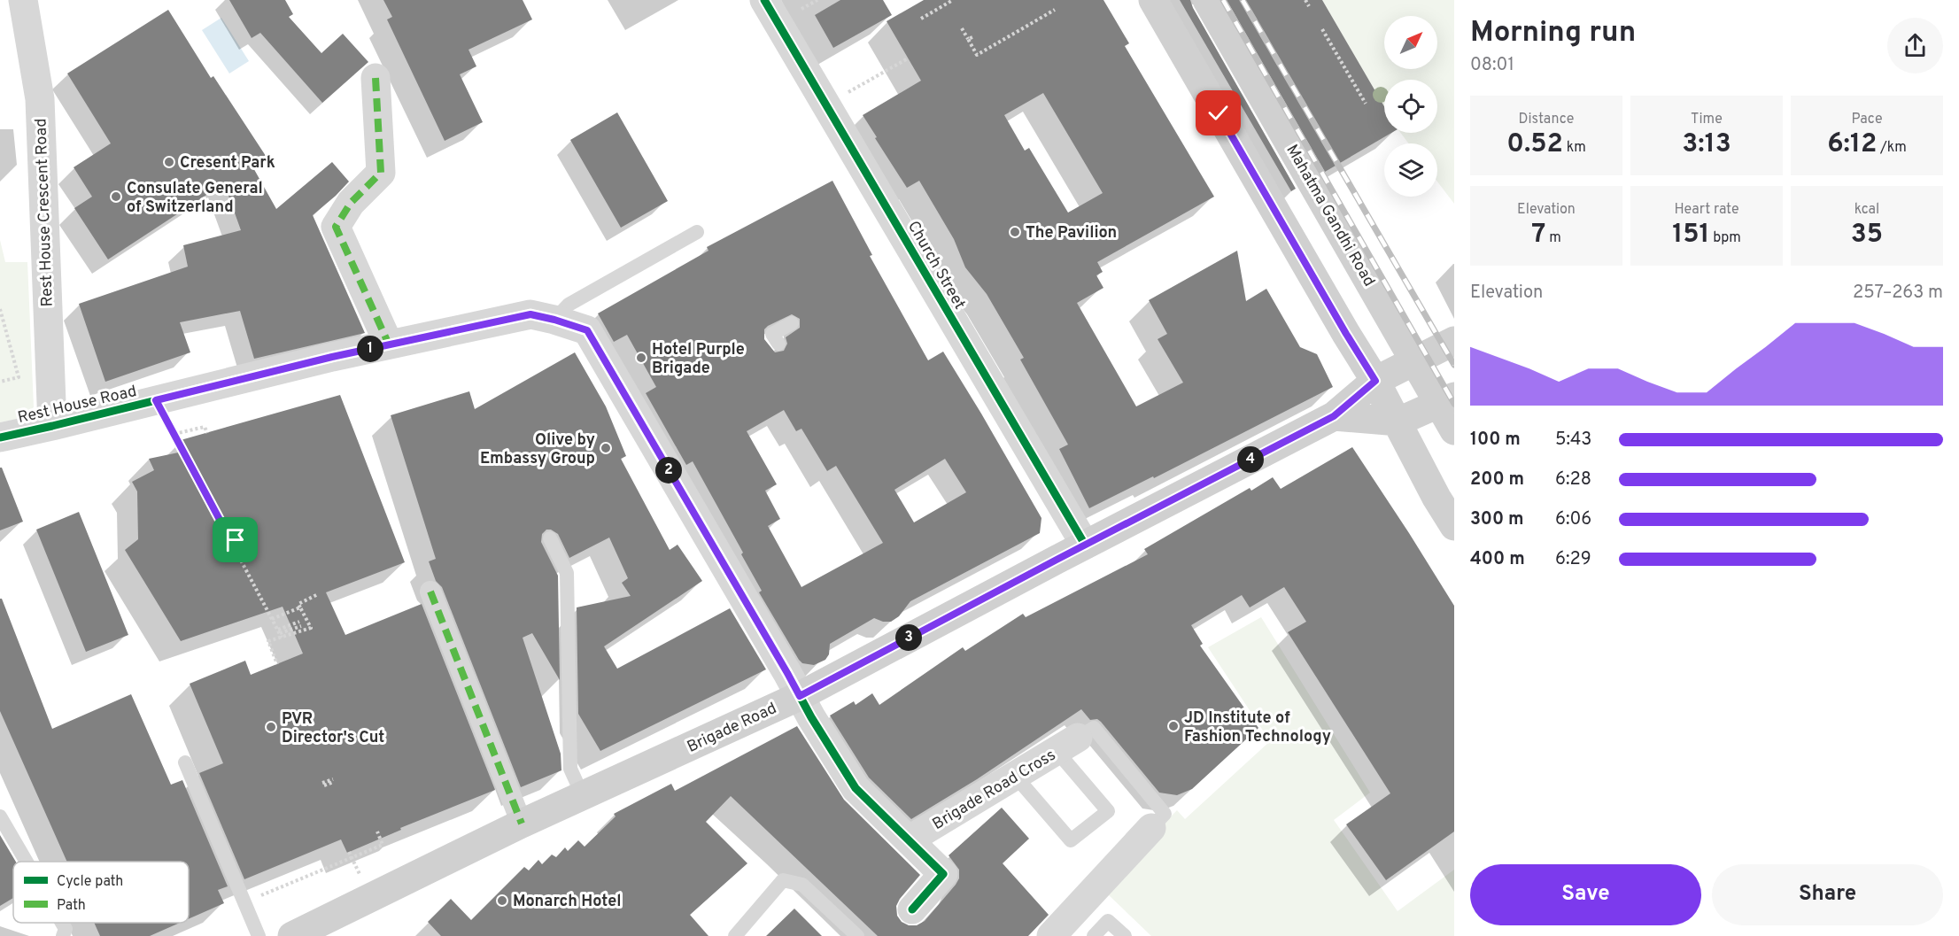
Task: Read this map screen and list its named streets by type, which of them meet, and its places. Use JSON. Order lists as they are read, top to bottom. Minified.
{"streets":{"main road":["Mahatma Gandhi Road","Brigade Road"],"street":["Rest House Crescent Road","Church Street","Rest House Road","Brigade Road Cross"]},"crossings":[["Rest House Crescent Road","Rest House Road"],["Mahatma Gandhi Road","Brigade Road"],["Church Street","Brigade Road"],["Rest House Road","Brigade Road"]],"places":["Cresent Park","Consulate General of Switzerland","The Pavilion","Hotel Purple Brigade","Olive by Embassy Group","JD Institute of Fashion Technology","PVR Director's Cut","Monarch Hotel"],"legend":["Cycle path","Path"],"north":"top right","page":{"heading":["Morning run","08:01"],"stats":[["Distance","0.52 km"],["Time","3:13"],["Pace","6:12 /km"],["Elevation","7 m"],["Heart rate","151 bpm"],["kcal","35"]],"chart":["Elevation","257–263 m"],"pins":["1","4","2","3"],"list":[{"name":"100 m","note":"5:43"},{"name":"200 m","note":"6:28"},{"name":"300 m","note":"6:06"},{"name":"400 m","note":"6:29"}],"buttons":["Save","Share"]}}
